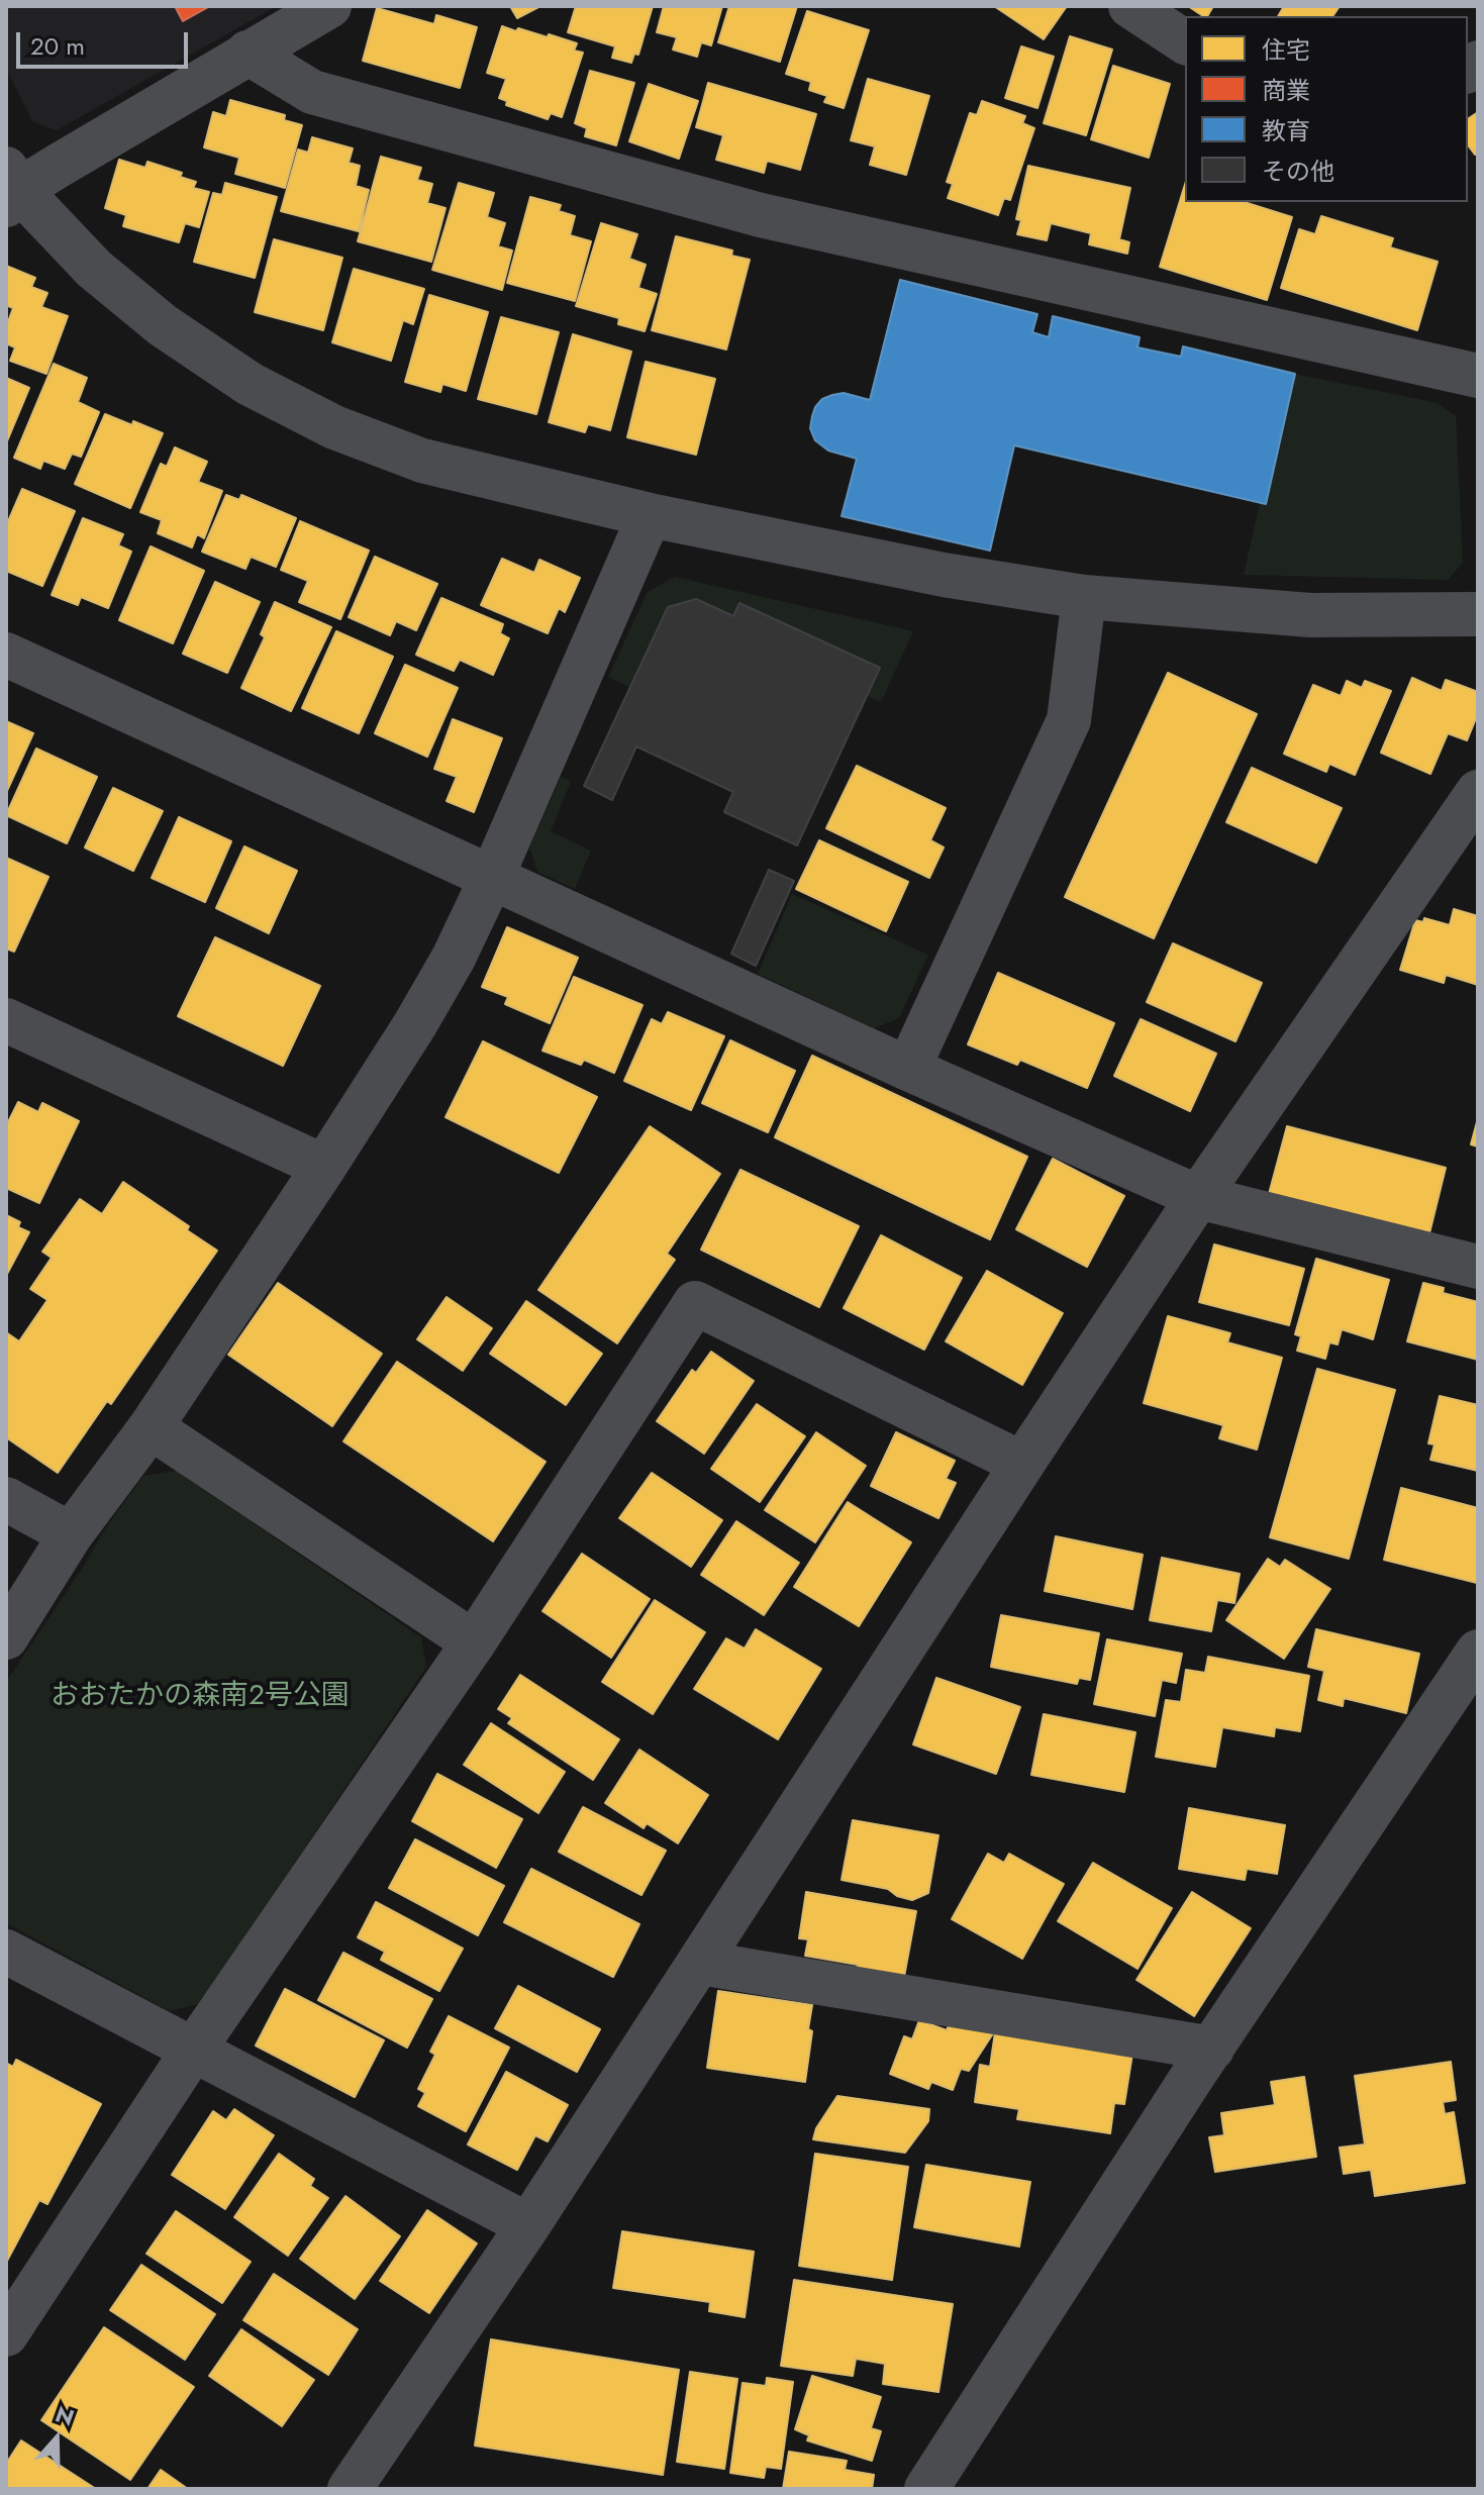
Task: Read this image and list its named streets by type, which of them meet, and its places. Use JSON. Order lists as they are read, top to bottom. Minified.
{"parks":["おおたかの森南2号公園"],"legend":["住宅","商業","教育","その他"],"scale_bar":"20 m","north":"top"}
